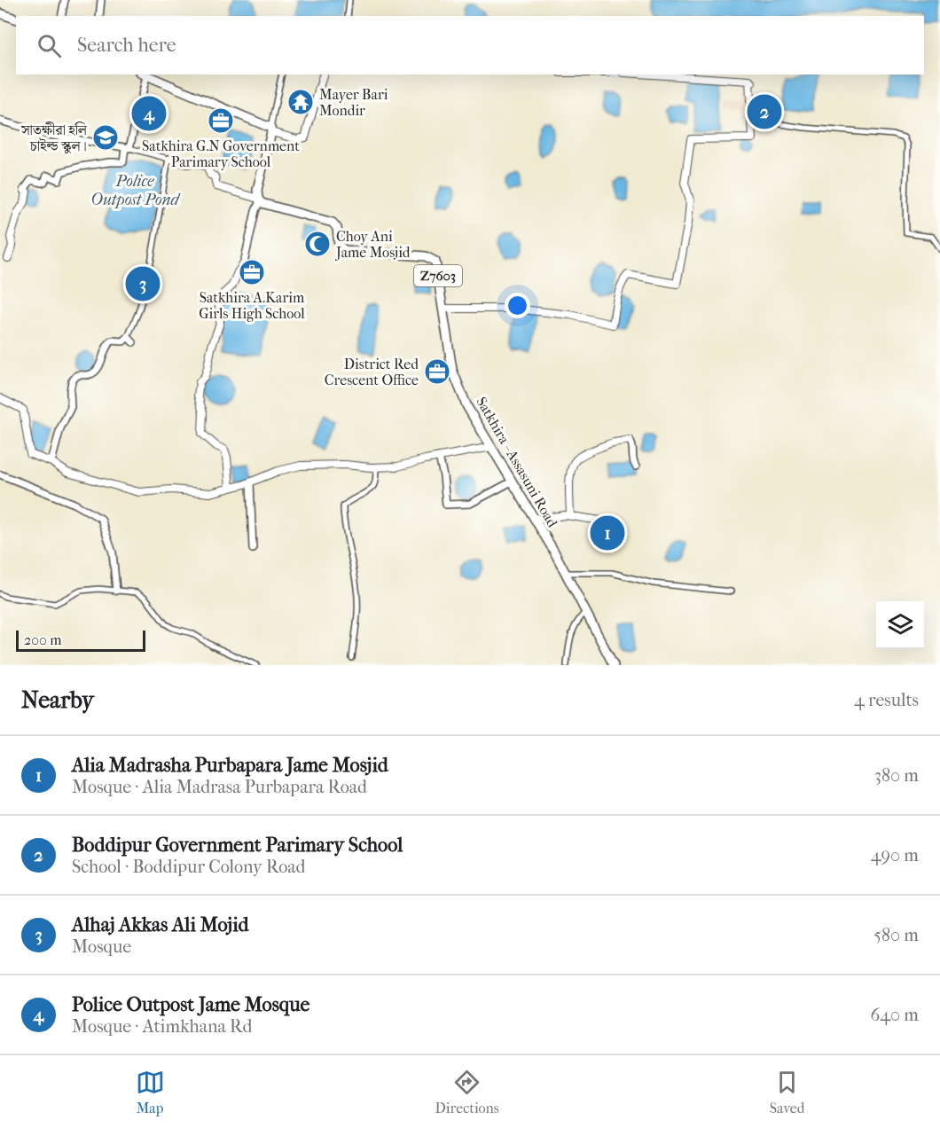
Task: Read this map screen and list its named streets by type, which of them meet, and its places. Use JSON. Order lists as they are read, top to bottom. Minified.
{"streets":{"main road":["Z7603","Satkhira - Assasuni Road"]},"water":["Police Outpost Pond"],"places":{"temple":["Mayer Bari Mondir"],"office":["Satkhira G.N Government Parimary School","Satkhira A.Karim Girls High School","District Red Crescent Office"],"school or university":["সাতক্ষীরা হলি চাইল্ড স্কুল।"],"mosque":["Choy Ani Jame Mosjid"]},"scale_bar":"200 m","page":{"search":"Search here","pins":["2","4","3","1"],"scale":"200 m","heading":["Nearby","4 results"],"list":[{"mark":"1","name":"Alia Madrasha Purbapara Jame Mosjid","note":"Mosque · Alia Madrasa Purbapara Road","value":"380 m"},{"mark":"2","name":"Boddipur Government Parimary School","note":"School · Boddipur Colony Road","value":"490 m"},{"mark":"3","name":"Alhaj Akkas Ali Mojid","note":"Mosque","value":"580 m"},{"mark":"4","name":"Police Outpost Jame Mosque","note":"Mosque · Atimkhana Rd","value":"640 m"}],"nav":["Map","Directions","Saved"]}}
